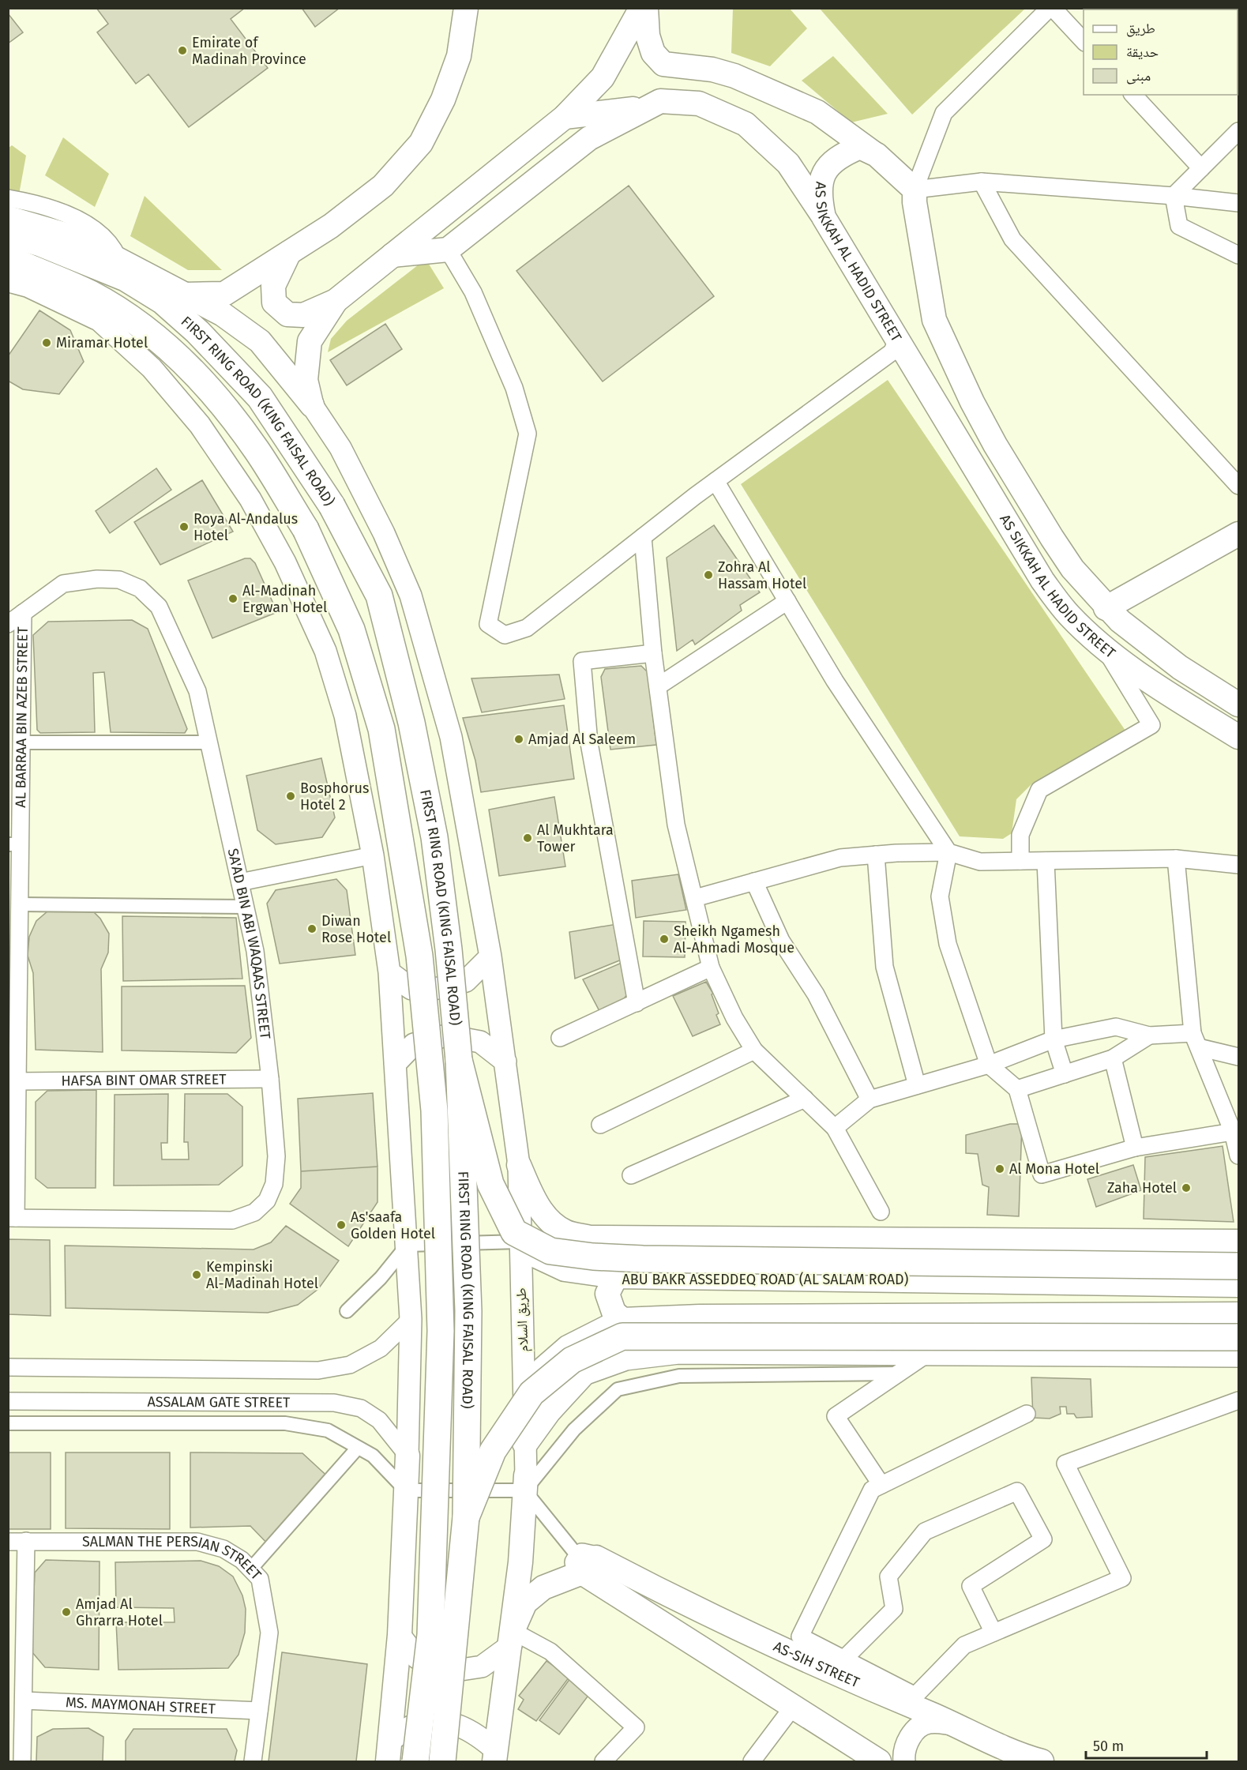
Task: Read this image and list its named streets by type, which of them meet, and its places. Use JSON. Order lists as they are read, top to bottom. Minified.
{"streets":{"main road":["AS SIKKAH AL HADID STREET","FIRST RING ROAD (KING FAISAL ROAD)","ABU BAKR ASSEDDEQ ROAD (AL SALAM ROAD)","AS-SIH STREET"],"street":["AL BARRAA BIN AZEB STREET","SA'AD BIN ABI WAQAAS STREET","HAFSA BINT OMAR STREET","طريق السلام","ASSALAM GATE STREET","SALMAN THE PERSIAN STREET","MS. MAYMONAH STREET"]},"crossings":[["FIRST RING ROAD (KING FAISAL ROAD)","ABU BAKR ASSEDDEQ ROAD (AL SALAM ROAD)"],["AL BARRAA BIN AZEB STREET","SA'AD BIN ABI WAQAAS STREET"],["AL BARRAA BIN AZEB STREET","HAFSA BINT OMAR STREET"],["SA'AD BIN ABI WAQAAS STREET","HAFSA BINT OMAR STREET"],["SALMAN THE PERSIAN STREET","MS. MAYMONAH STREET"]],"places":["Emirate of Madinah Province","Miramar Hotel","Roya Al-Andalus Hotel","Zohra Al Hassam Hotel","Al-Madinah Ergwan Hotel","Amjad Al Saleem","Bosphorus Hotel 2","Al Mukhtara Tower","Diwan Rose Hotel","Sheikh Ngamesh Al-Ahmadi Mosque","Al Mona Hotel","Zaha Hotel","As'saafa Golden Hotel","Kempinski Al-Madinah Hotel","Amjad Al Ghrarra Hotel"],"legend":["طريق","حديقة","مبنى"],"scale_bar":"50 m"}
